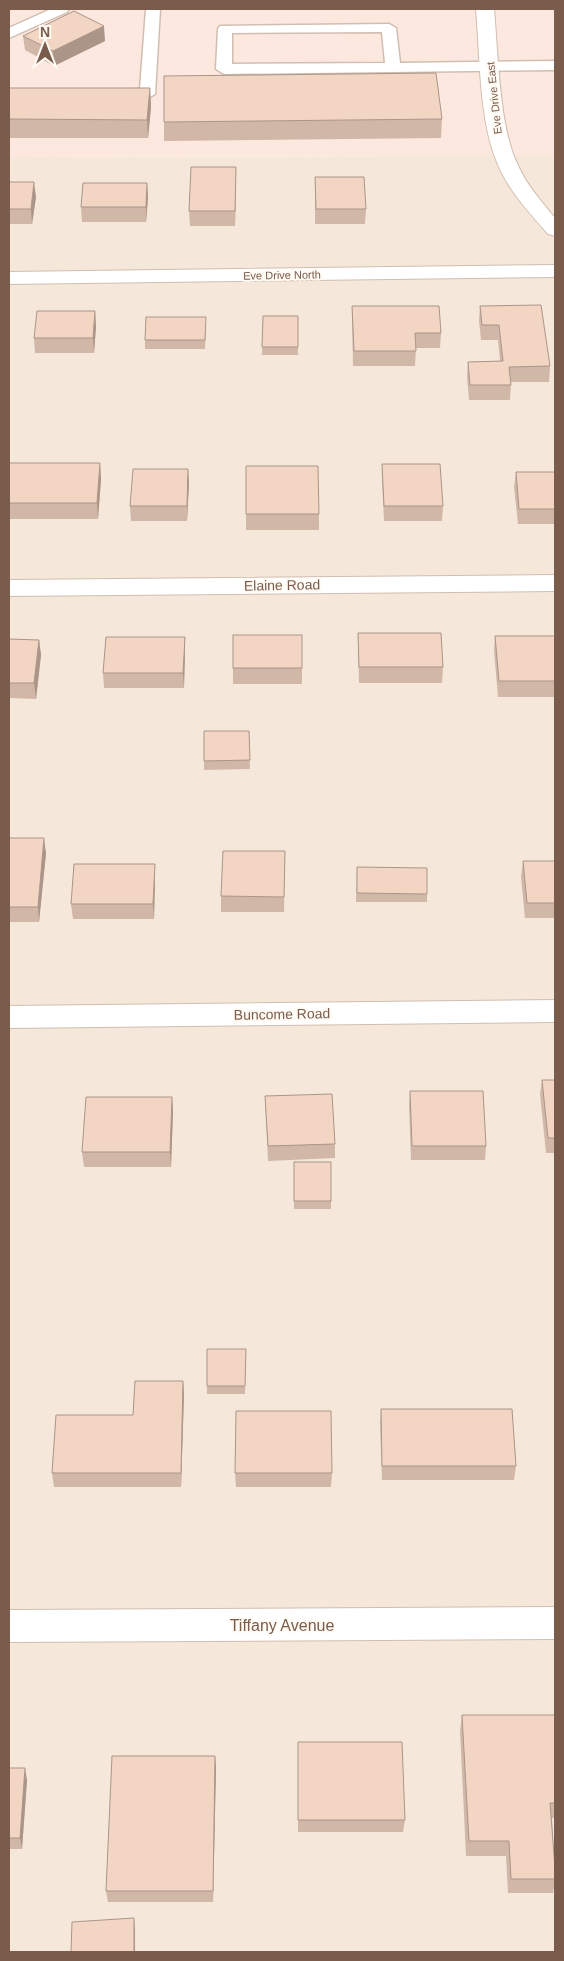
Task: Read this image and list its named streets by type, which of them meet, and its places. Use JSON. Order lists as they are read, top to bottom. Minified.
{"streets":{"street":["Eve Drive East","Eve Drive North","Elaine Road","Buncome Road","Tiffany Avenue"]},"north":"top"}
